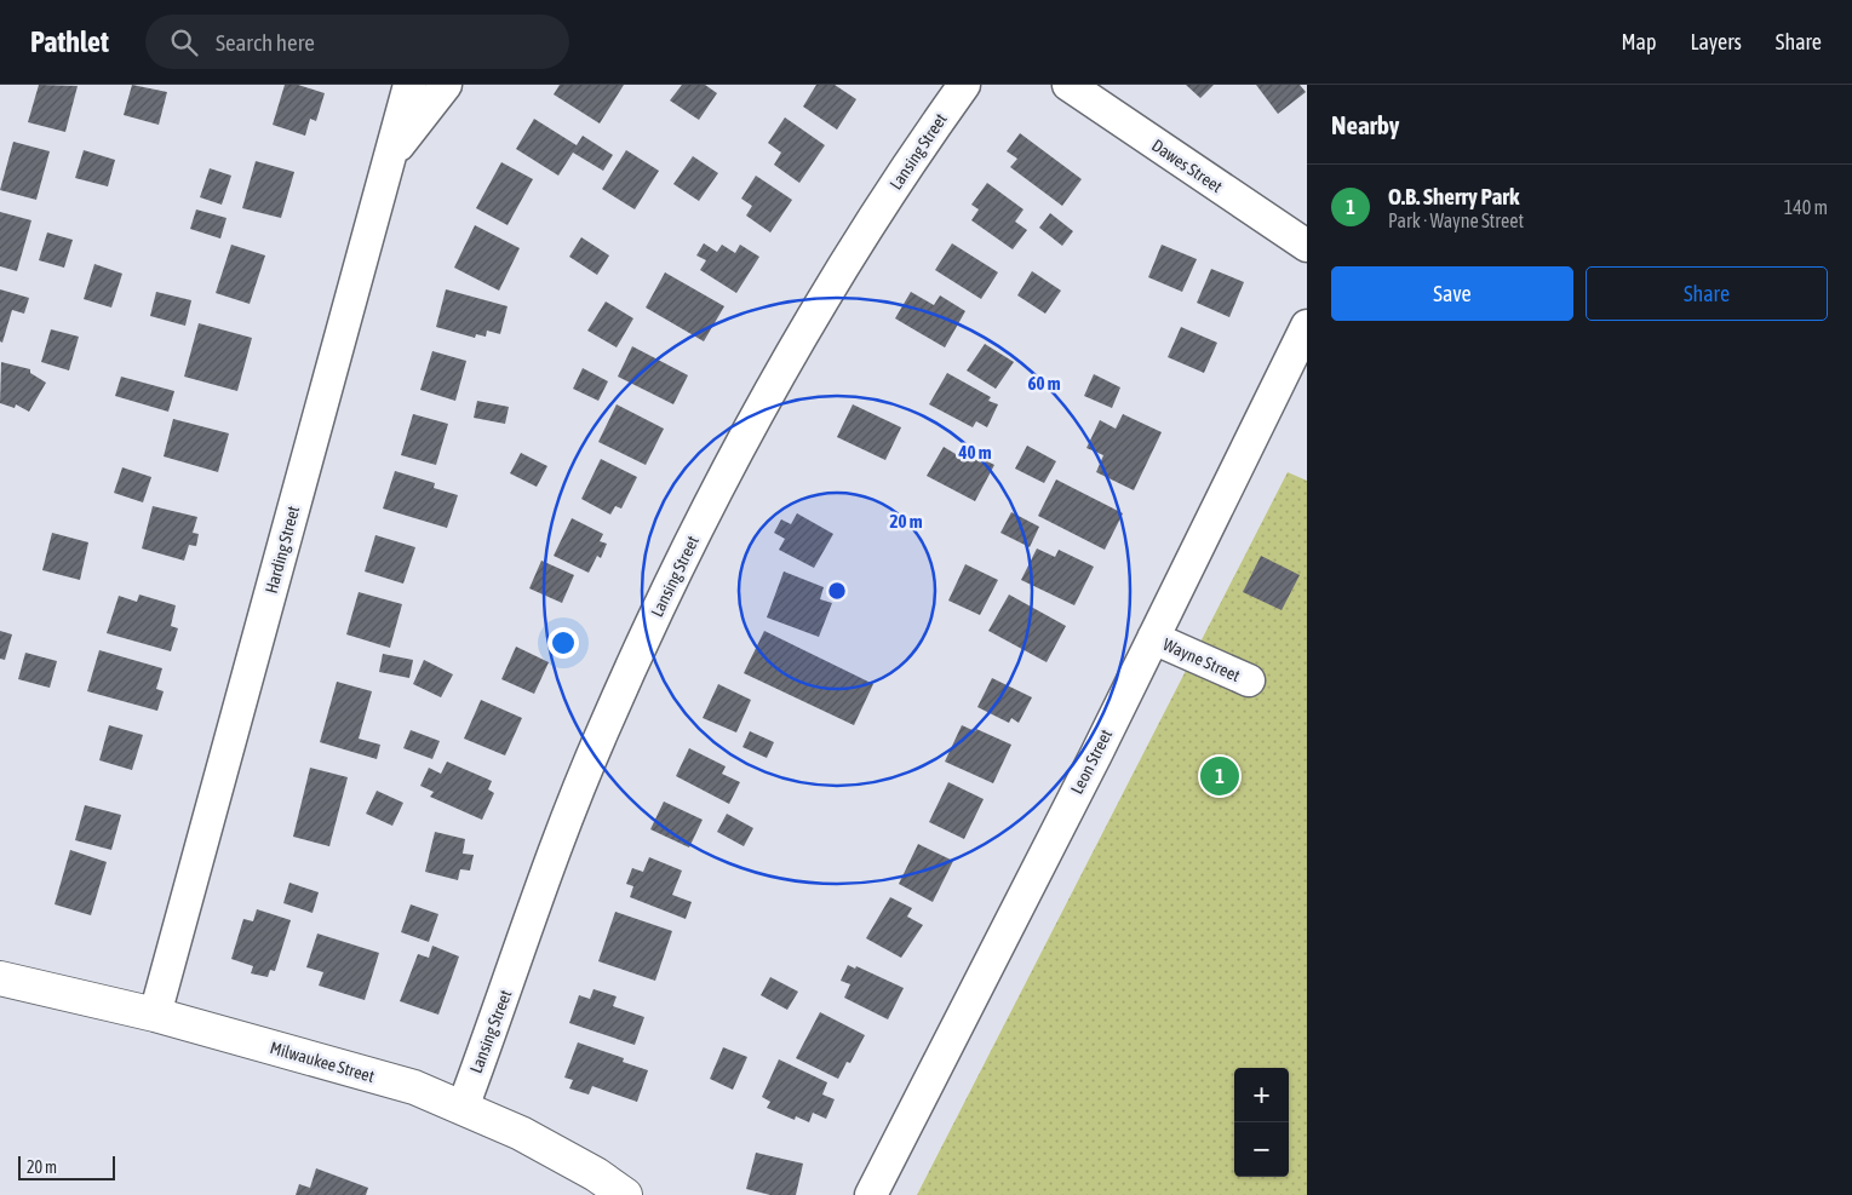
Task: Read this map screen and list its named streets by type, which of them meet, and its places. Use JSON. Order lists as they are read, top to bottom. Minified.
{"streets":{"street":["Lansing Street","Dawes Street","Harding Street","Wayne Street","Leon Street","Milwaukee Street"]},"crossings":[["Lansing Street","Milwaukee Street"],["Harding Street","Milwaukee Street"],["Wayne Street","Leon Street"]],"scale_bar":"20 m","page":{"header":"Pathlet","search":"Search here","nav":["Map","Layers","Share"],"heading":"Nearby","list":[{"mark":"1","name":"O.B. Sherry Park","note":"Park · Wayne Street","value":"140 m"}],"buttons":["Save","Share"],"pins":"1","map_buttons":["+","−"],"scale":"20 m"},"rings":["60 m","40 m","20 m"]}
